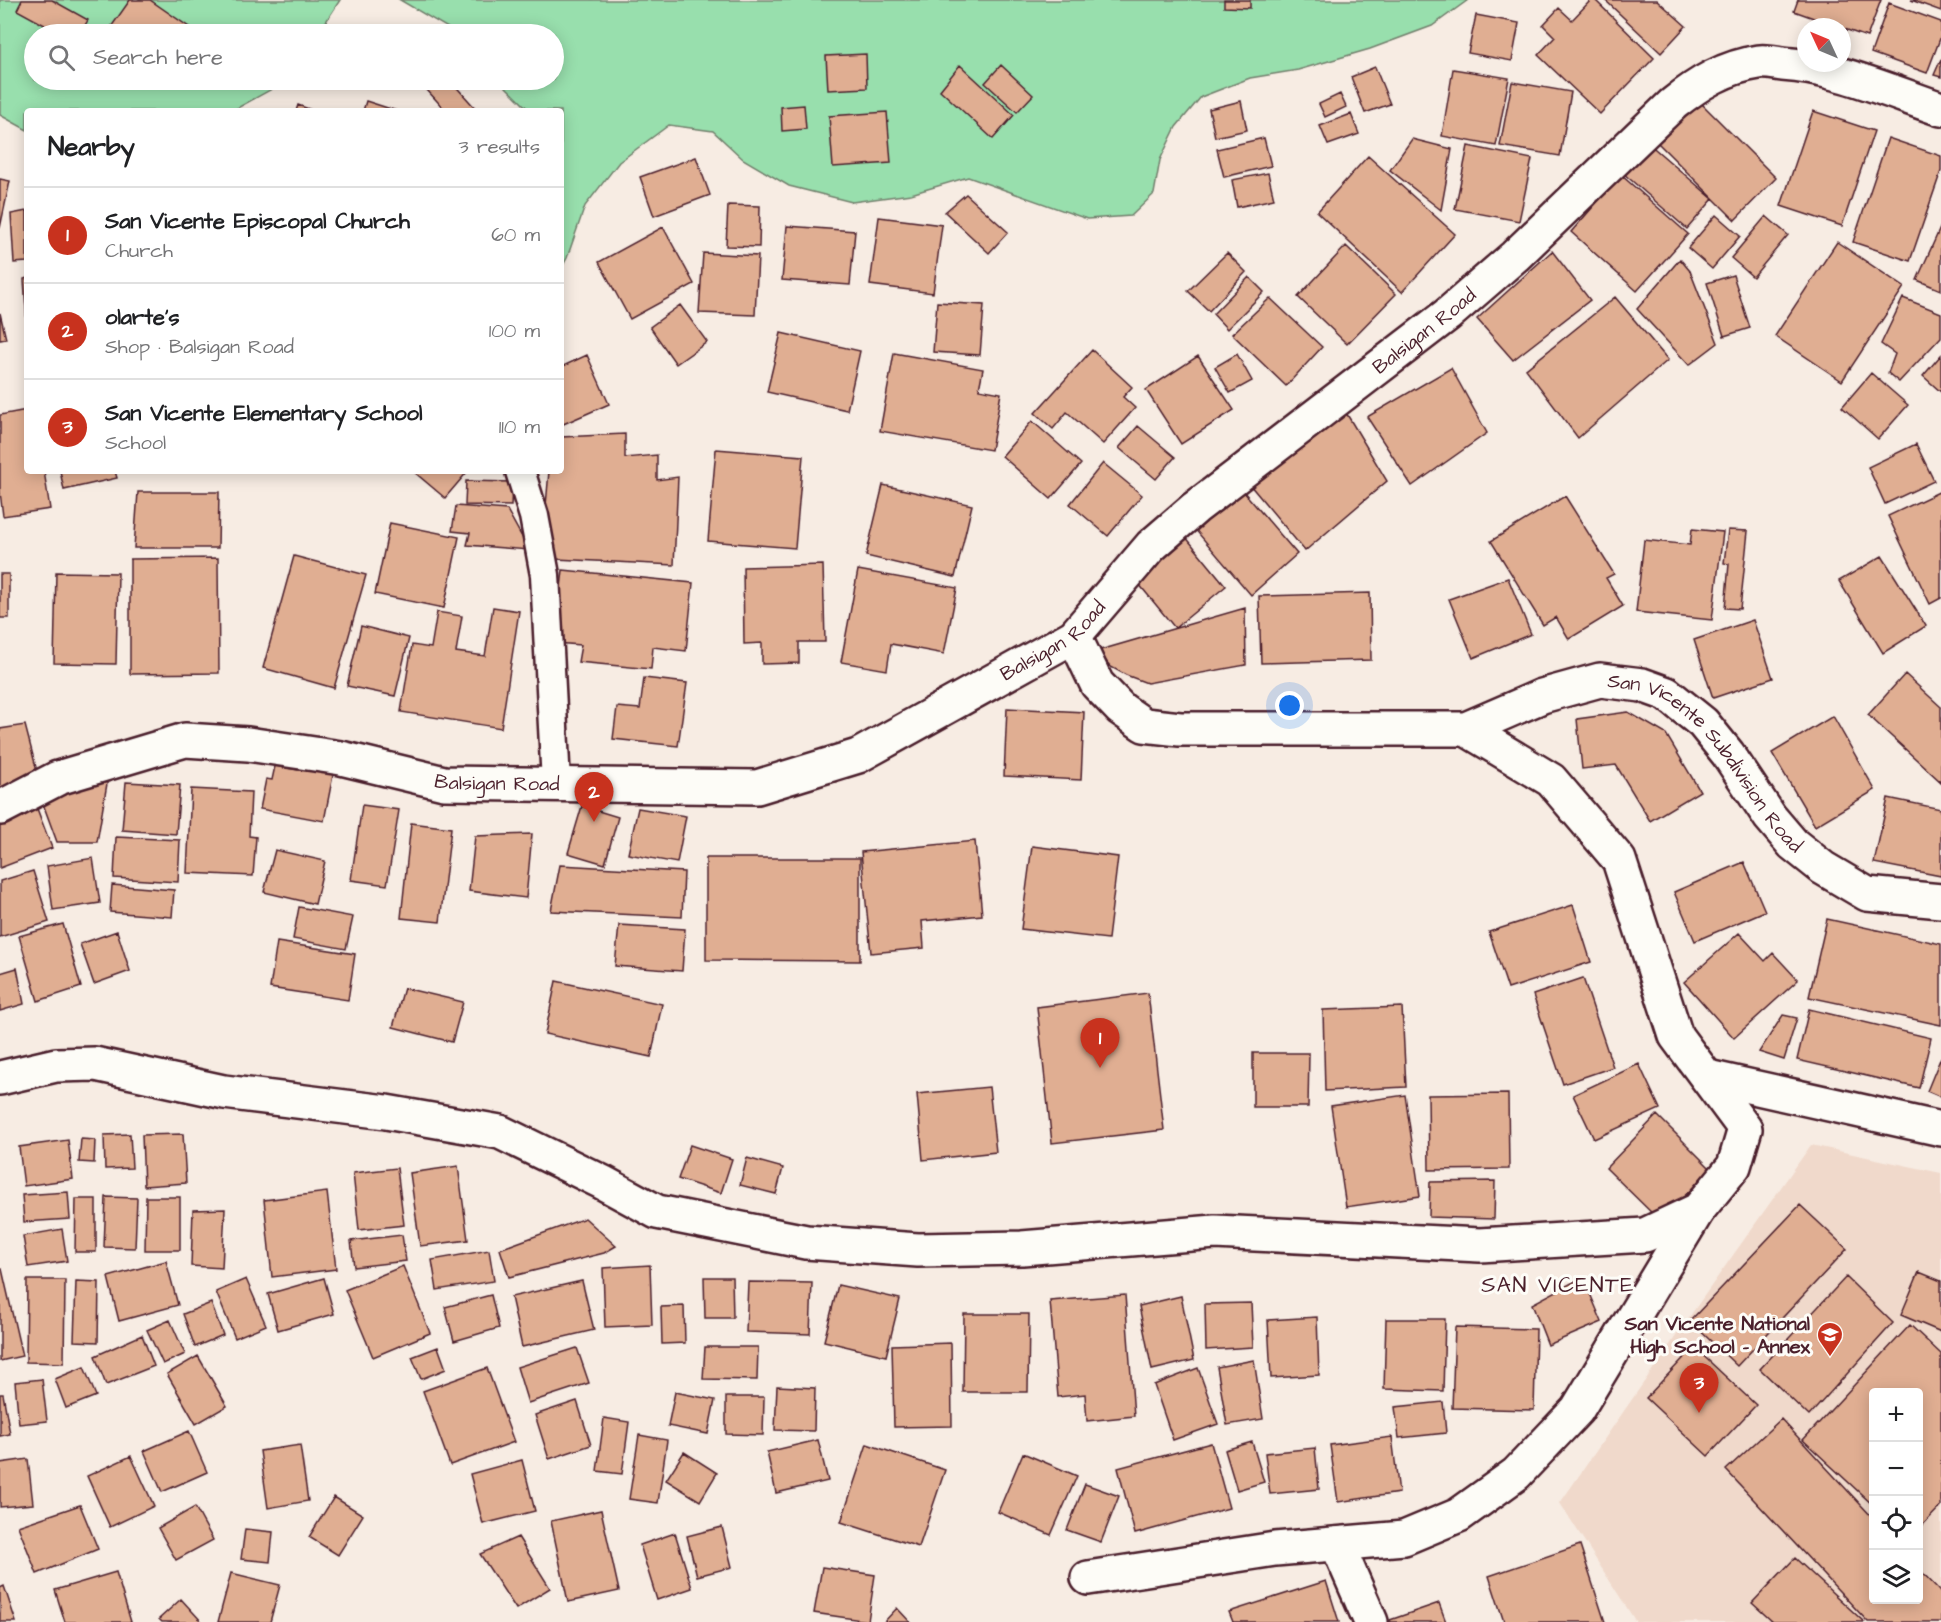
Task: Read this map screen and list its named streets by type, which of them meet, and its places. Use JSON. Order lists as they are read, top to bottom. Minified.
{"streets":{"street":["Balsigan Road","San Vicente Subdivision Road"]},"crossings":[["Balsigan Road","San Vicente Subdivision Road"]],"districts":["SAN VICENTE"],"places":{"school or university":["San Vicente National High School – Annex"]},"north":"top left","page":{"search":"Search here","heading":["Nearby","3 results"],"list":[{"mark":"1","name":"San Vicente Episcopal Church","note":"Church","value":"60 m"},{"mark":"2","name":"olarte's","note":"Shop · Balsigan Road","value":"100 m"},{"mark":"3","name":"San Vicente Elementary School","note":"School","value":"110 m"}],"pins":["2","1","3"],"map_buttons":["+","−"]}}
